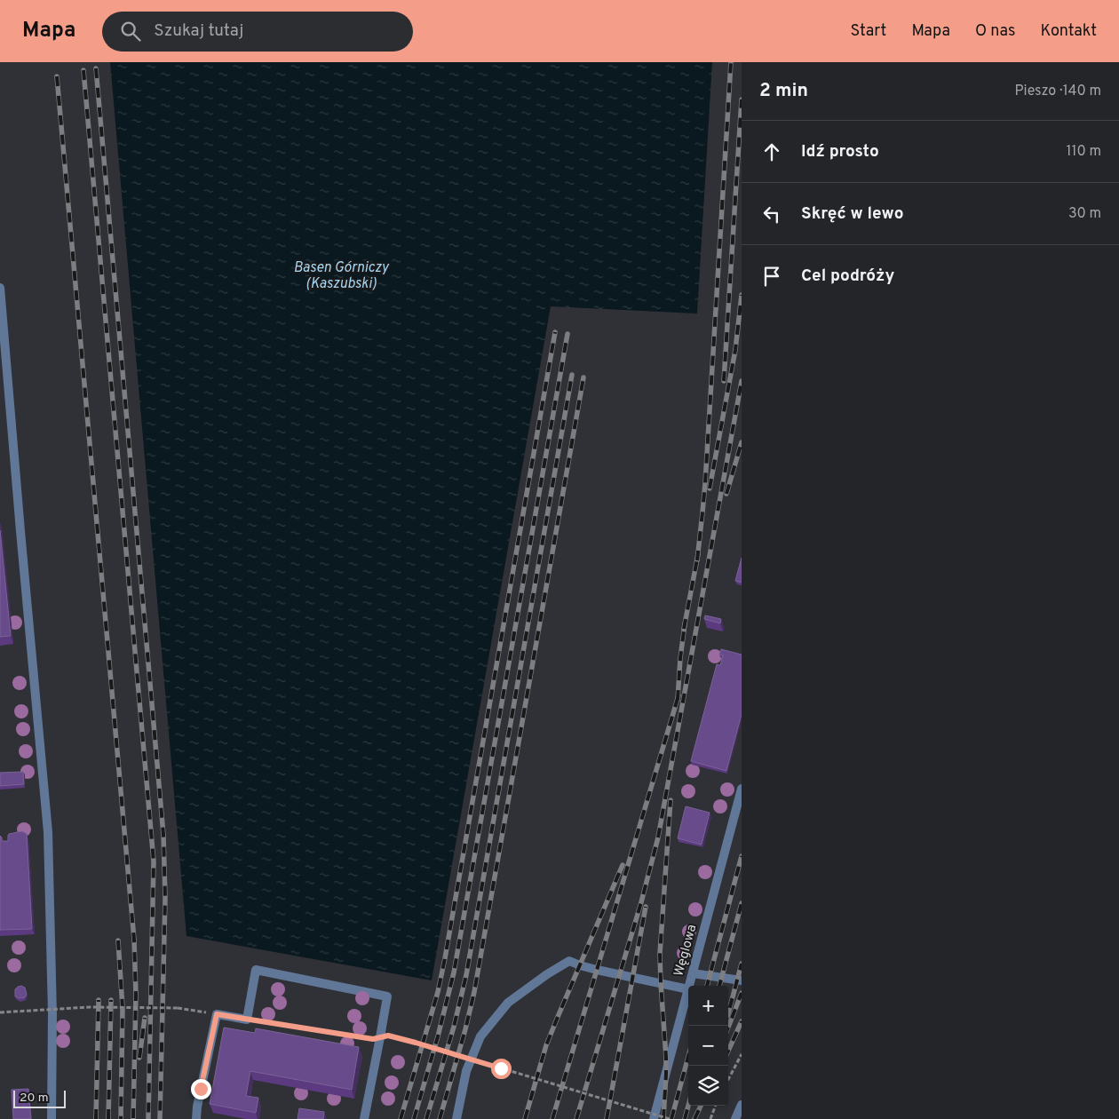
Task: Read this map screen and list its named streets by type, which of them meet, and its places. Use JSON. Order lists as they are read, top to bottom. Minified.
{"streets":{"lane":["Węglowa"]},"water":["Basen Górniczy (Kaszubski)"],"scale_bar":"20 m","page":{"header":"Mapa","search":"Szukaj tutaj","nav":["Start","Mapa","O nas","Kontakt"],"heading":["2 min","Pieszo · 140 m"],"list":[["Idź prosto","110 m"],["Skręć w lewo","30 m"],"Cel podróży"],"map_buttons":["+","−"],"scale":"20 m"}}
